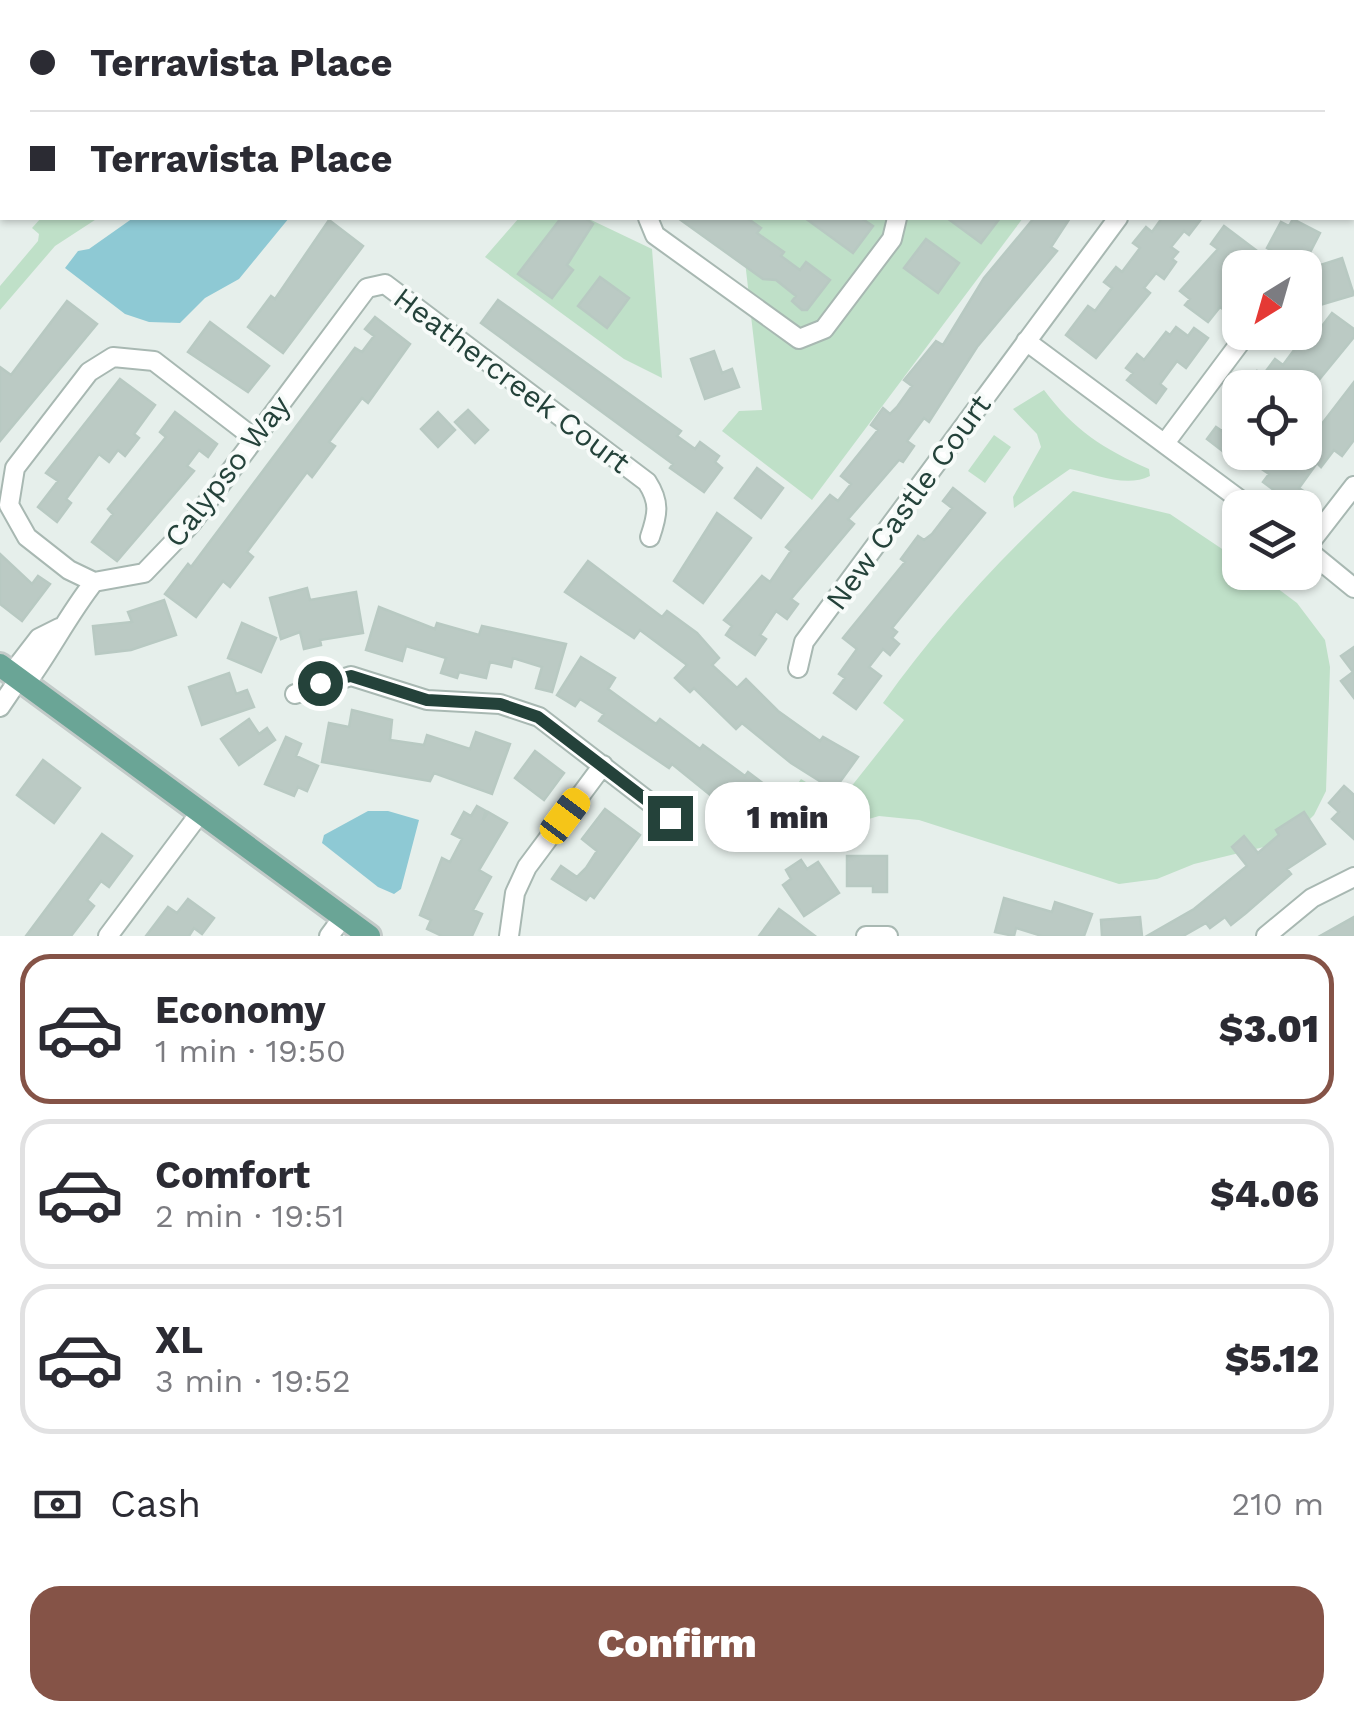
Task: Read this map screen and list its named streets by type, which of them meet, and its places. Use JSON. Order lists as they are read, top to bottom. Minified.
{"streets":{"street":["Heathercreek Court","Calypso Way","New Castle Court"]},"crossings":[["Heathercreek Court","Calypso Way"]],"north":"bottom left","page":{"banner":["Terravista Place","Terravista Place"],"bubble":"1 min","list":[{"name":"Economy","note":"1 min · 19:50","value":"$3.01"},{"name":"Comfort","note":"2 min · 19:51","value":"$4.06"},{"name":"XL","note":"3 min · 19:52","value":"$5.12"}],"pay":["Cash","210 m"],"buttons":"Confirm"}}
